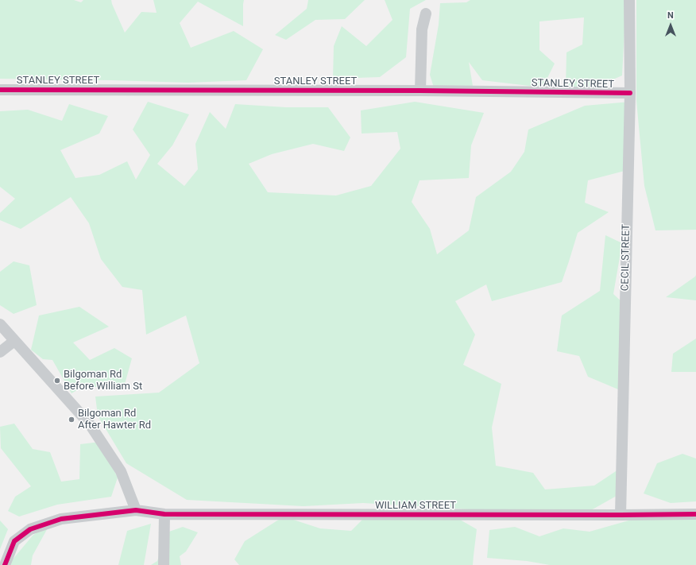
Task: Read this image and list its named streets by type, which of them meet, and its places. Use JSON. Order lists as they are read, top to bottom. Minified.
{"streets":{"street":["STANLEY STREET","CECIL STREET","WILLIAM STREET"]},"crossings":[["STANLEY STREET","CECIL STREET"],["CECIL STREET","WILLIAM STREET"]],"places":["Bilgoman Rd Before William St","Bilgoman Rd After Hawter Rd"],"north":"top"}
